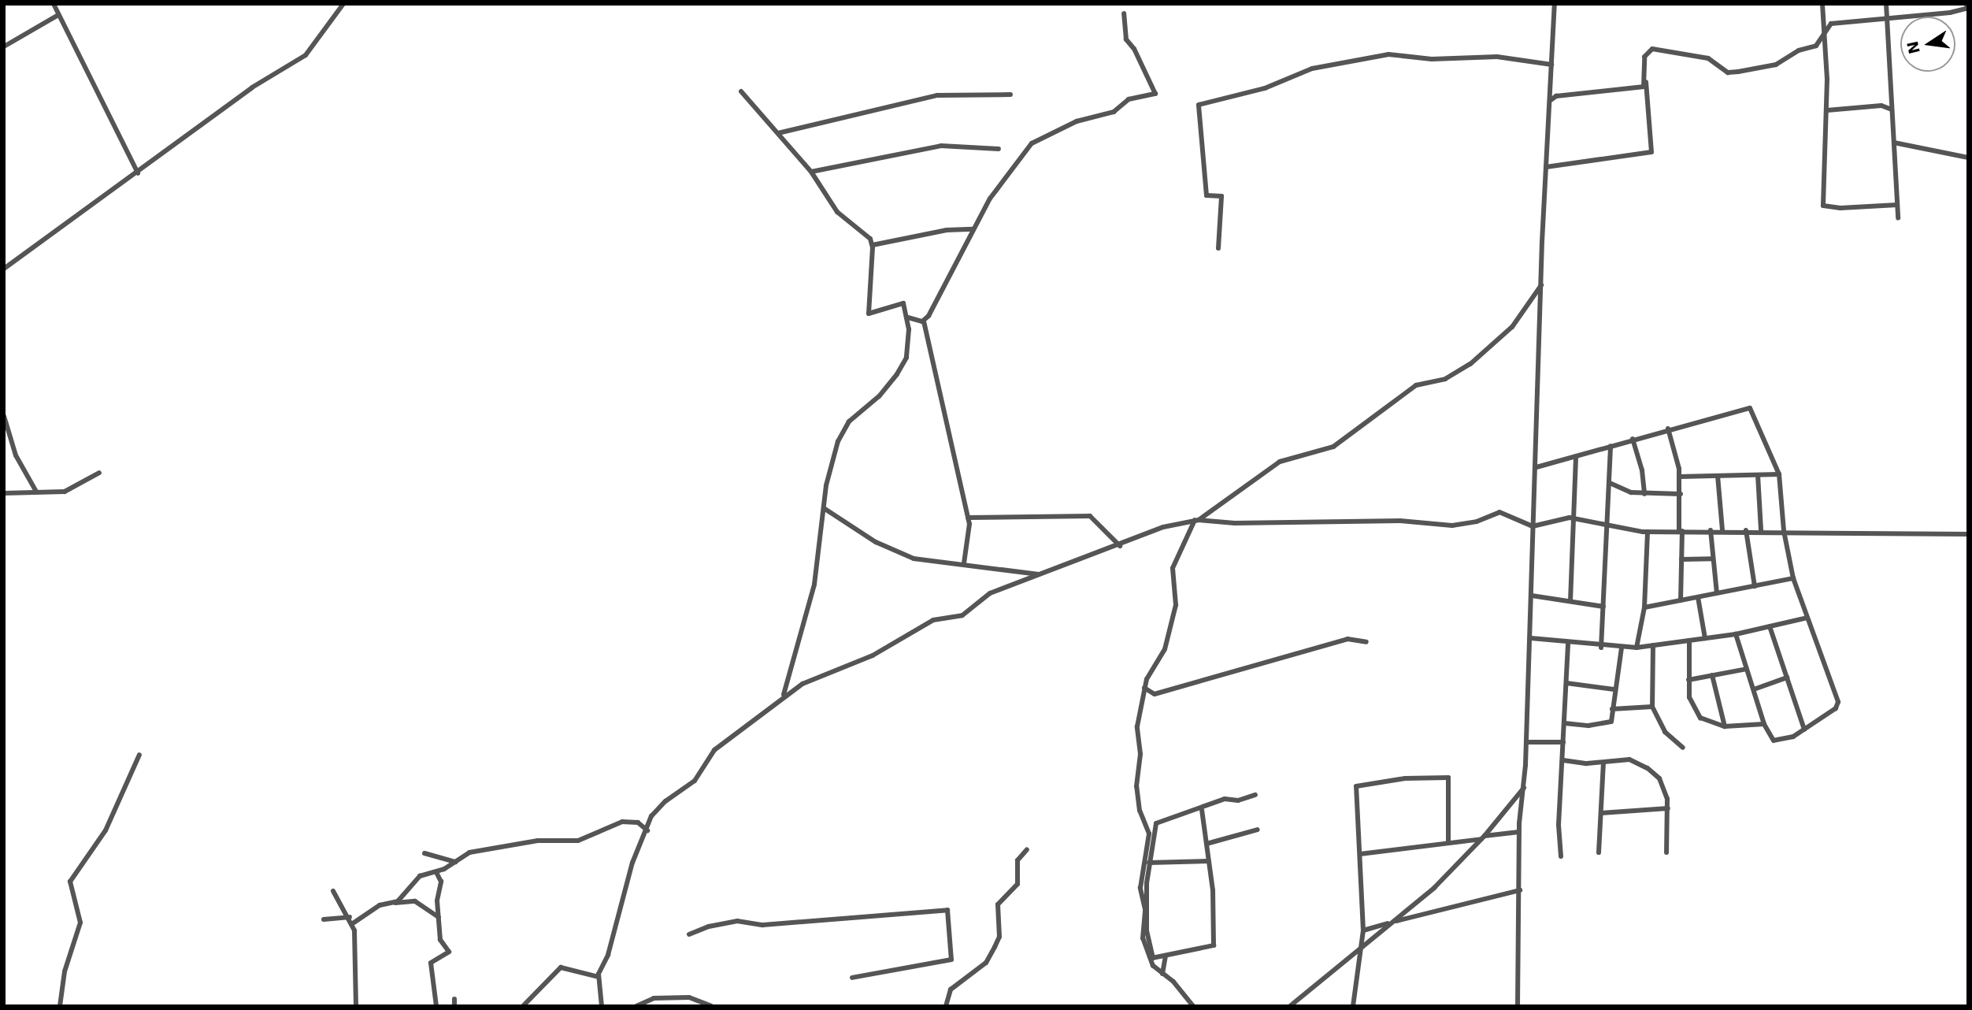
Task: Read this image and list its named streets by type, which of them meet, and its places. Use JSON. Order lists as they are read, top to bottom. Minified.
{"north":"left"}
